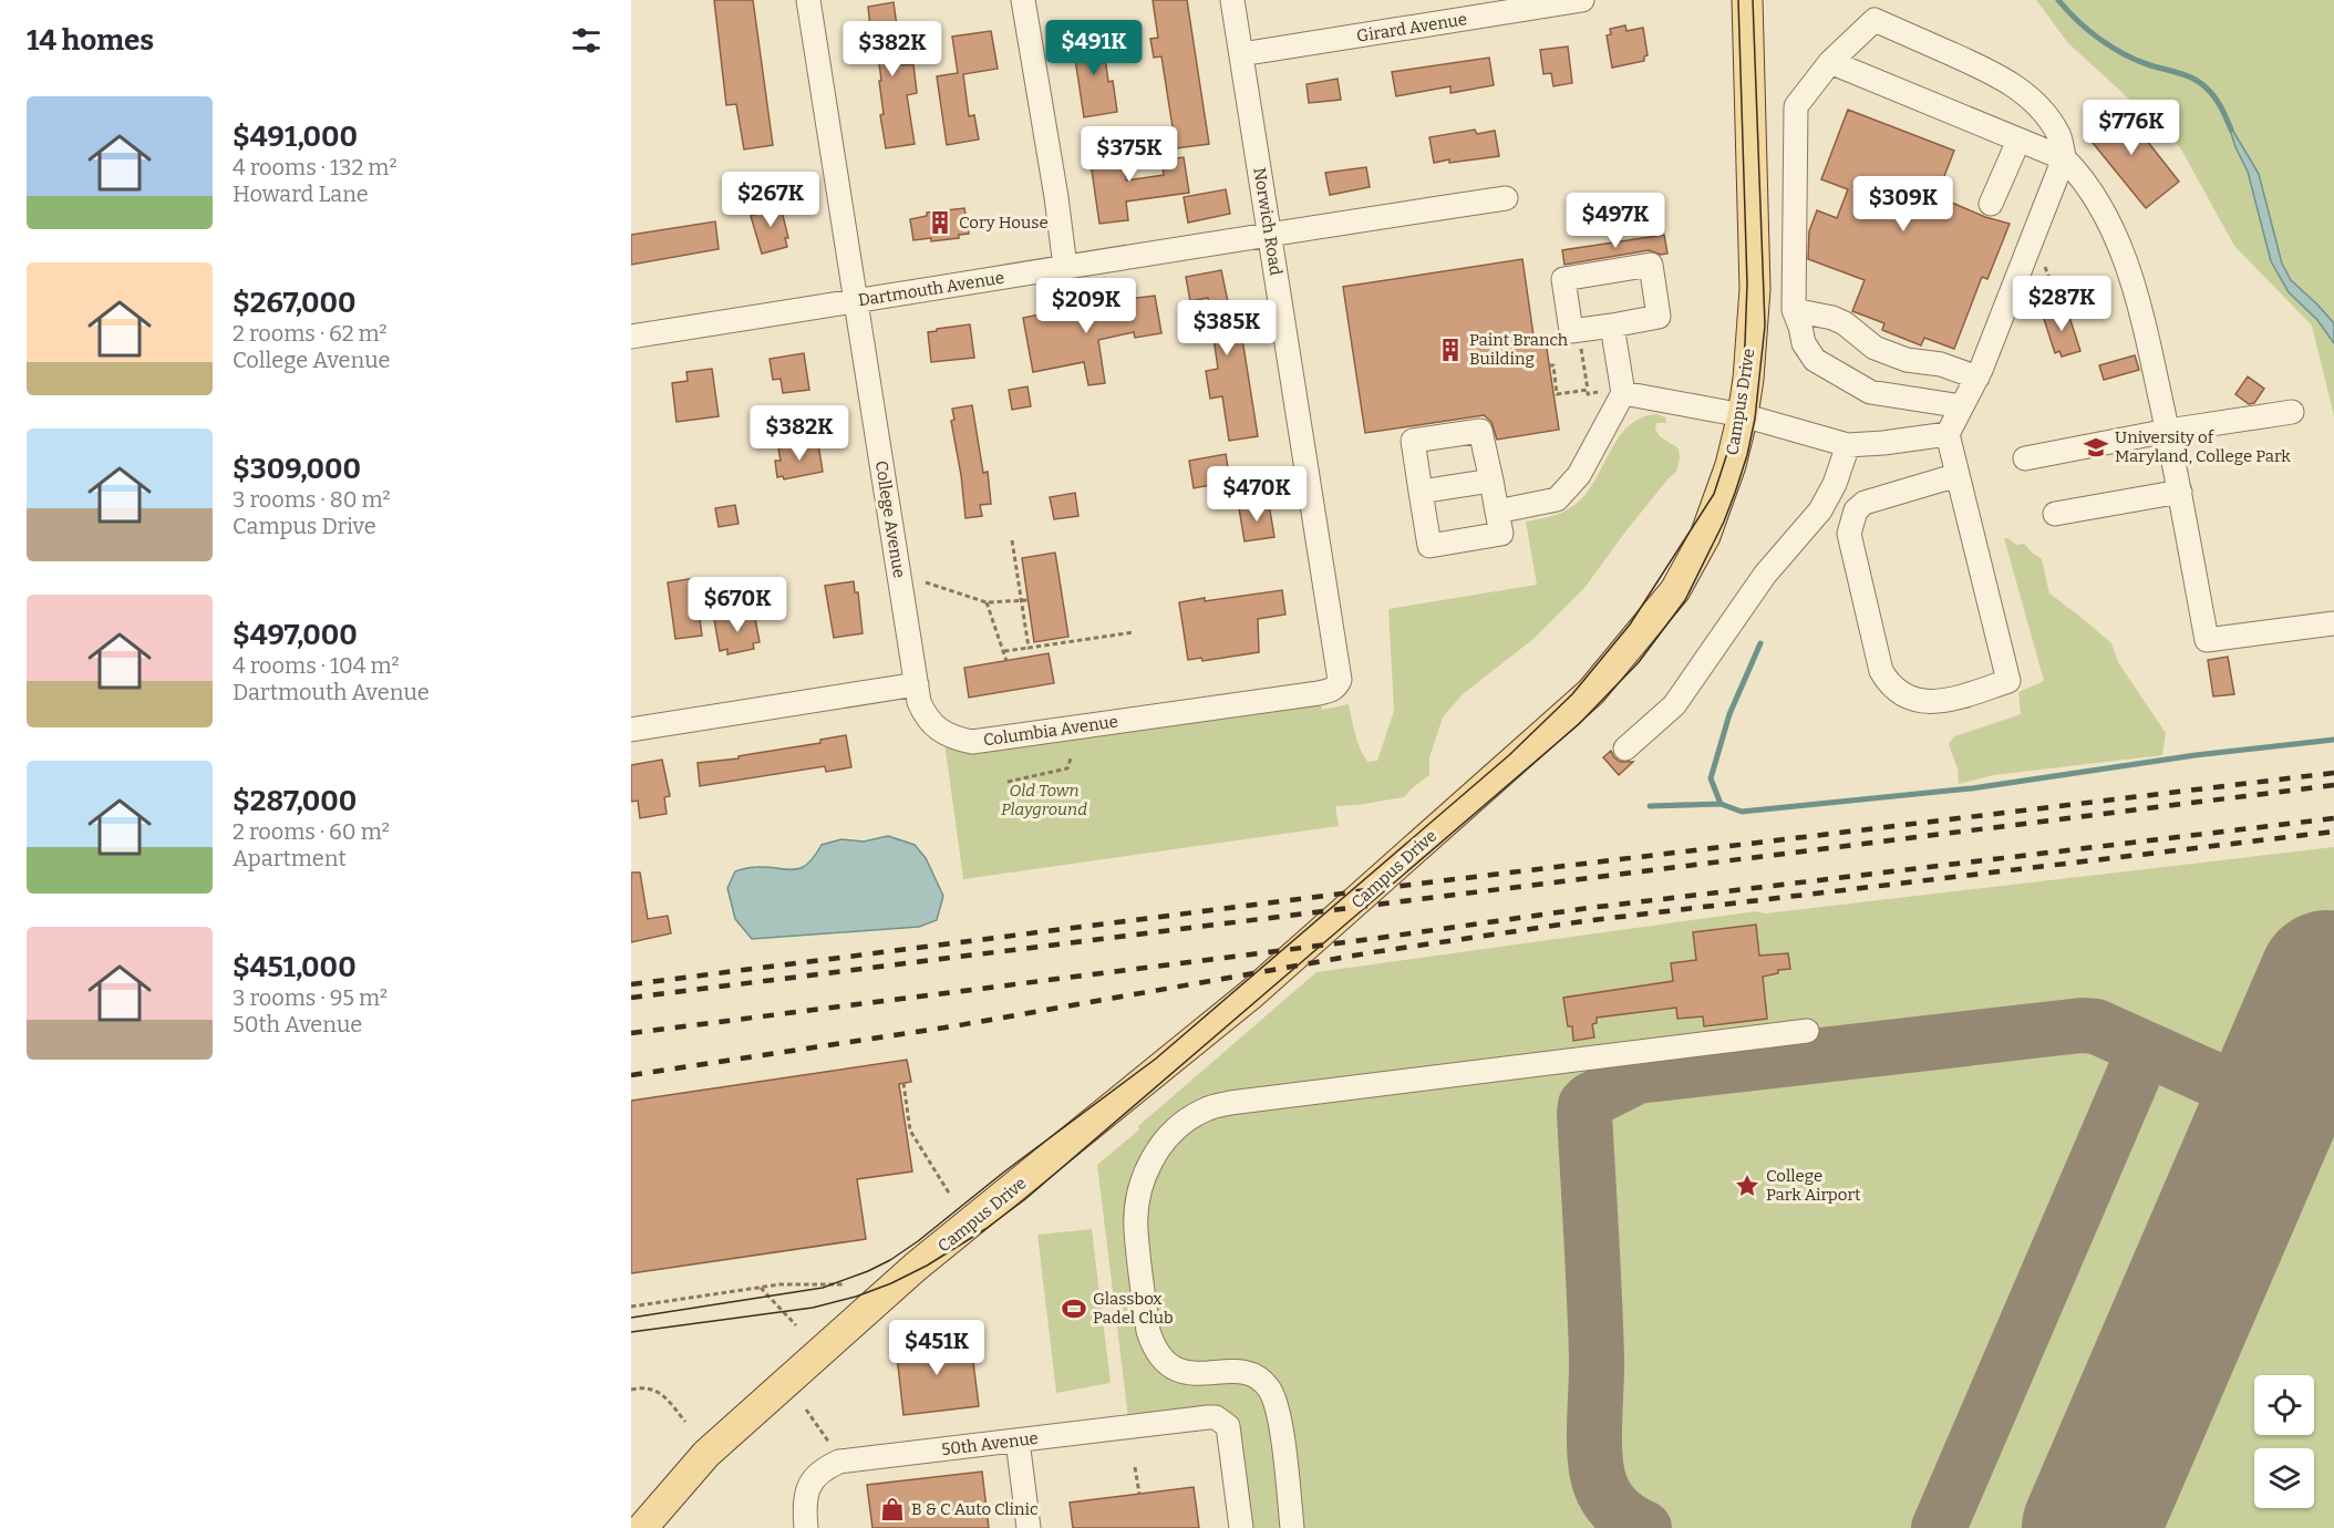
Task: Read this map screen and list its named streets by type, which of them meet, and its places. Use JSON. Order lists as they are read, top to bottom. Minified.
{"streets":{"main road":["Campus Drive"],"street":["Girard Avenue","Norwich Road","Dartmouth Avenue","College Avenue","Columbia Avenue","50th Avenue"]},"crossings":[["Girard Avenue","Norwich Road"],["Norwich Road","Dartmouth Avenue"],["Norwich Road","Columbia Avenue"],["Dartmouth Avenue","College Avenue"],["College Avenue","Columbia Avenue"]],"parks":["Old Town Playground"],"places":{"building":["Cory House","Paint Branch Building"],"school or university":["University of Maryland, College Park"],"place":["College Park Airport"],"sports":["Glassbox Padel Club"],"shop":["B & C Auto Clinic"]},"page":{"heading":"14 homes","price":["$491K","$382K","$776K","$375K","$267K","$309K","$497K","$287K","$209K","$385K","$382K","$470K","$670K","$451K"],"list":[{"name":"$491,000","note":"4 rooms · 132 m² · Howard Lane"},{"name":"$267,000","note":"2 rooms · 62 m² · College Avenue"},{"name":"$309,000","note":"3 rooms · 80 m² · Campus Drive"},{"name":"$497,000","note":"4 rooms · 104 m² · Dartmouth Avenue"},{"name":"$287,000","note":"2 rooms · 60 m² · Apartment"},{"name":"$451,000","note":"3 rooms · 95 m² · 50th Avenue"}]}}
